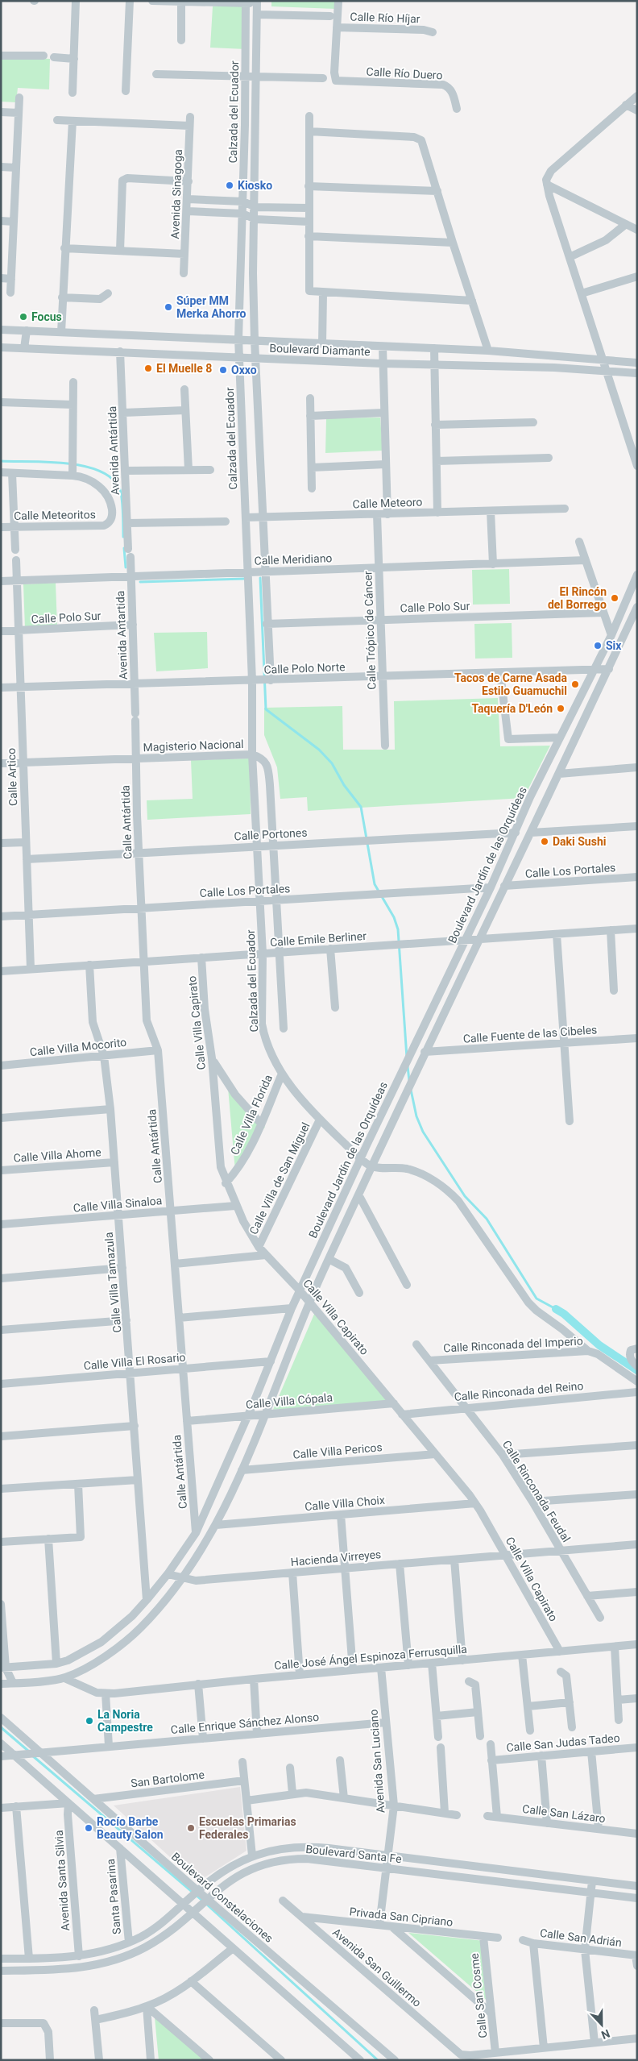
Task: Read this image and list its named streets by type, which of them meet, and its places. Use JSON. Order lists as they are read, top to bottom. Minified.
{"streets":{"street":["Calle Río Híjar","Calle Río Duero","Calzada del Ecuador","Avenida Sinagoga","Boulevard Diamante","Avenida Antártida","Calle Meteoro","Calle Meteoritos","Calle Meridiano","Calle Polo Sur","Calle Trópico de Cáncer","Avenida Antartida","Calle Polo Norte","Magisterio Nacional","Calle Artico","Calle Antártida","Calle Portones","Boulevard Jardín de las Orquídeas","Calle Los Portales","Calle Emile Berliner","Calle Villa Capirato","Calle Fuente de las Cibeles","Calle Villa Mocorito","Calle Villa Florida","Calle Villa Ahome","Calle Villa de San Miguel","Calle Villa Sinaloa","Calle Villa Tamazula","Calle Rinconada del Imperio","Calle Villa El Rosario","Calle Rinconada del Reino","Calle Villa Cópala","Calle Villa Pericos","Calle Rinconada Feudal","Calle Villa Choix","Hacienda Virreyes","Calle José Ángel Espinoza Ferrusquilla","Calle Enrique Sánchez Alonso","Calle San Judas Tadeo","Avenida San Luciano","San Bartolome","Calle San Lázaro","Boulevard Santa Fe","Avenida Santa Silvia","Santa Pasarina","Boulevard Constelaciones","Privada San Cipriano","Calle San Adrián","Avenida San Guillermo","Calle San Cosme"]},"crossings":[["Calle Río Híjar","Calle Río Duero"],["Calzada del Ecuador","Boulevard Diamante"],["Calzada del Ecuador","Calle Meteoro"],["Calzada del Ecuador","Calle Meridiano"],["Calzada del Ecuador","Calle Polo Sur"],["Calzada del Ecuador","Calle Polo Norte"],["Calzada del Ecuador","Magisterio Nacional"],["Calzada del Ecuador","Calle Portones"],["Calzada del Ecuador","Boulevard Jardín de las Orquídeas"],["Calzada del Ecuador","Calle Los Portales"],["Calzada del Ecuador","Calle Emile Berliner"],["Calzada del Ecuador","Calle Villa Florida"],["Calzada del Ecuador","Calle Villa de San Miguel"],["Boulevard Diamante","Avenida Antártida"],["Boulevard Diamante","Calle Meteoro"],["Avenida Antártida","Avenida Antartida"],["Calle Meteoro","Calle Trópico de Cáncer"],["Calle Meridiano","Calle Trópico de Cáncer"],["Calle Meridiano","Avenida Antartida"],["Calle Meridiano","Calle Artico"],["Calle Polo Sur","Calle Trópico de Cáncer"],["Calle Polo Sur","Avenida Antartida"],["Calle Polo Sur","Calle Artico"],["Calle Trópico de Cáncer","Calle Polo Norte"],["Avenida Antartida","Calle Polo Norte"],["Avenida Antartida","Magisterio Nacional"],["Avenida Antartida","Calle Antártida"],["Calle Polo Norte","Calle Artico"],["Calle Polo Norte","Boulevard Jardín de las Orquídeas"],["Magisterio Nacional","Calle Artico"],["Magisterio Nacional","Calle Antártida"],["Calle Artico","Calle Portones"],["Calle Artico","Calle Los Portales"],["Calle Artico","Calle Emile Berliner"],["Calle Antártida","Calle Portones"],["Calle Antártida","Boulevard Jardín de las Orquídeas"],["Calle Antártida","Calle Los Portales"],["Calle Antártida","Calle Emile Berliner"],["Calle Antártida","Calle Villa Mocorito"],["Calle Antártida","Calle Villa Sinaloa"],["Calle Antártida","Calle Villa El Rosario"],["Calle Antártida","Calle Villa Cópala"],["Calle Portones","Boulevard Jardín de las Orquídeas"],["Boulevard Jardín de las Orquídeas","Calle Los Portales"],["Boulevard Jardín de las Orquídeas","Calle Emile Berliner"],["Boulevard Jardín de las Orquídeas","Calle Villa Capirato"],["Boulevard Jardín de las Orquídeas","Calle Fuente de las Cibeles"],["Boulevard Jardín de las Orquídeas","Calle Villa Tamazula"],["Boulevard Jardín de las Orquídeas","Calle Villa El Rosario"],["Boulevard Jardín de las Orquídeas","Calle Villa Cópala"],["Boulevard Jardín de las Orquídeas","Calle Villa Pericos"],["Boulevard Jardín de las Orquídeas","Calle Villa Choix"],["Boulevard Jardín de las Orquídeas","Hacienda Virreyes"],["Boulevard Jardín de las Orquídeas","Calle José Ángel Espinoza Ferrusquilla"],["Calle Emile Berliner","Calle Villa Capirato"],["Calle Emile Berliner","Calle Villa Tamazula"],["Calle Villa Capirato","Calle Villa Florida"],["Calle Villa Capirato","Calle Villa de San Miguel"],["Calle Villa Capirato","Calle Villa Sinaloa"],["Calle Villa Capirato","Calle Rinconada del Reino"],["Calle Villa Capirato","Calle Villa Cópala"],["Calle Villa Capirato","Calle Villa Pericos"],["Calle Villa Capirato","Calle Villa Choix"],["Calle Villa Capirato","Hacienda Virreyes"],["Calle Villa Capirato","Calle José Ángel Espinoza Ferrusquilla"],["Calle Villa Mocorito","Calle Villa Tamazula"],["Calle Villa Ahome","Calle Villa Tamazula"],["Calle Villa Sinaloa","Calle Villa Tamazula"],["Calle Villa Tamazula","Calle Villa El Rosario"],["Calle Rinconada del Imperio","Calle Rinconada Feudal"],["Calle Rinconada del Reino","Calle Rinconada Feudal"],["Calle Rinconada Feudal","Hacienda Virreyes"],["Calle José Ángel Espinoza Ferrusquilla","Avenida San Luciano"],["Calle Enrique Sánchez Alonso","Avenida San Luciano"],["Calle Enrique Sánchez Alonso","Boulevard Constelaciones"],["Avenida San Luciano","Boulevard Santa Fe"],["Avenida San Luciano","Privada San Cipriano"],["San Bartolome","Boulevard Constelaciones"],["Boulevard Santa Fe","Avenida Santa Silvia"],["Boulevard Santa Fe","Santa Pasarina"],["Boulevard Santa Fe","Boulevard Constelaciones"],["Privada San Cipriano","Avenida San Guillermo"],["Privada San Cipriano","Calle San Cosme"],["Avenida San Guillermo","Calle San Cosme"]],"places":["Kiosko","Súper MM Merka Ahorro","Focus","El Muelle 8","Oxxo","El Rincón del Borrego","Six","Tacos de Carne Asada Estilo Guamuchil","Taquería D'León","Daki Sushi","La Noria Campestre","Rocío Barbe Beauty Salon","Escuelas Primarias Federales"],"north":"bottom"}
